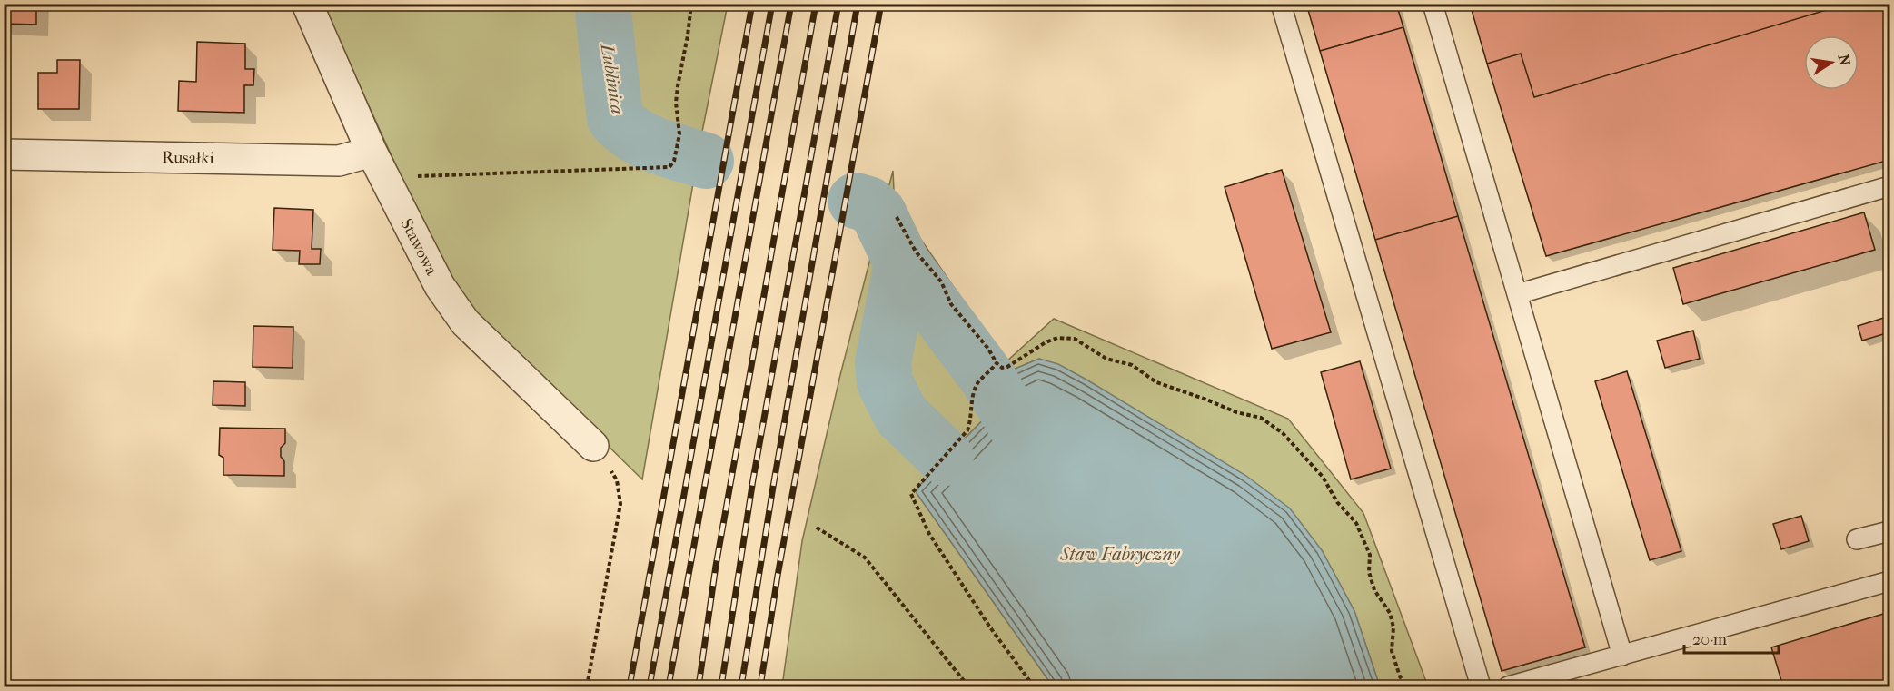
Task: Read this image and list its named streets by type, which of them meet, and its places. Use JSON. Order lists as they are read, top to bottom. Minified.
{"streets":{"street":["Rusałki","Stawowa"]},"crossings":[["Rusałki","Stawowa"]],"water":["Lublinica","Staw Fabryczny"],"scale_bar":"20 m","north":"right"}
